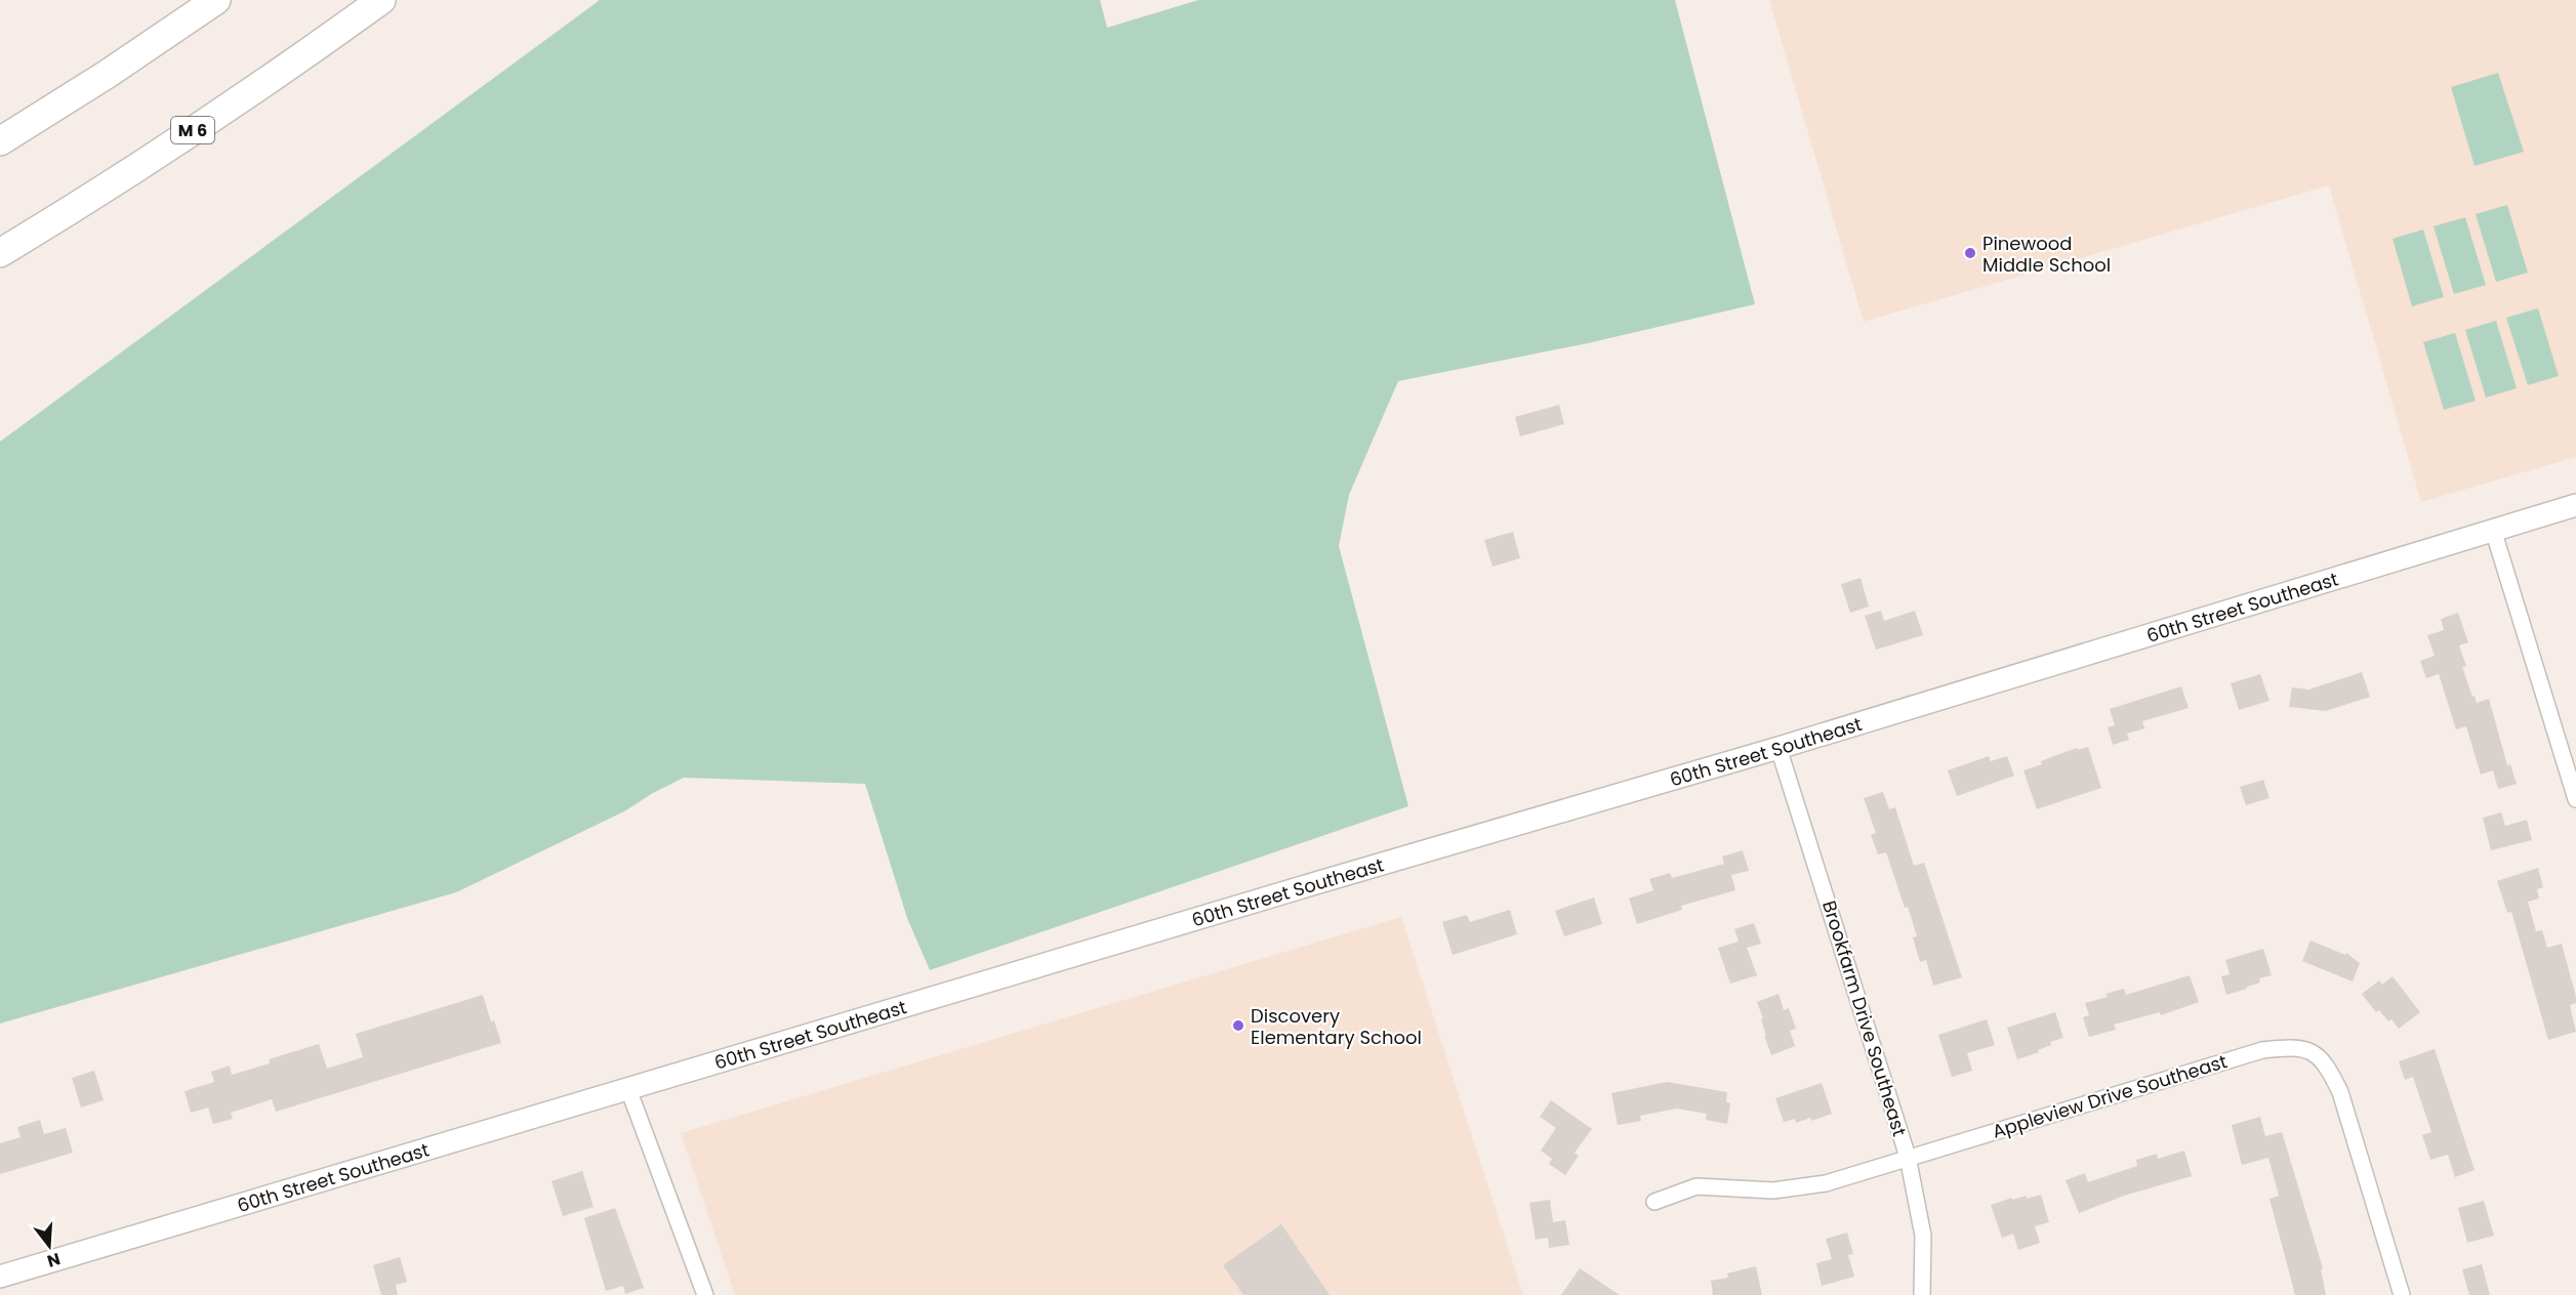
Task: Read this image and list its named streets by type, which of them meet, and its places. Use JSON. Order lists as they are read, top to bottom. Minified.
{"streets":{"highway":["M 6"],"main road":["60th Street Southeast"],"street":["Brookfarm Drive Southeast","Appleview Drive Southeast"]},"crossings":[["60th Street Southeast","Brookfarm Drive Southeast"],["Brookfarm Drive Southeast","Appleview Drive Southeast"]],"places":["Pinewood Middle School","Discovery Elementary School"],"north":"bottom"}
